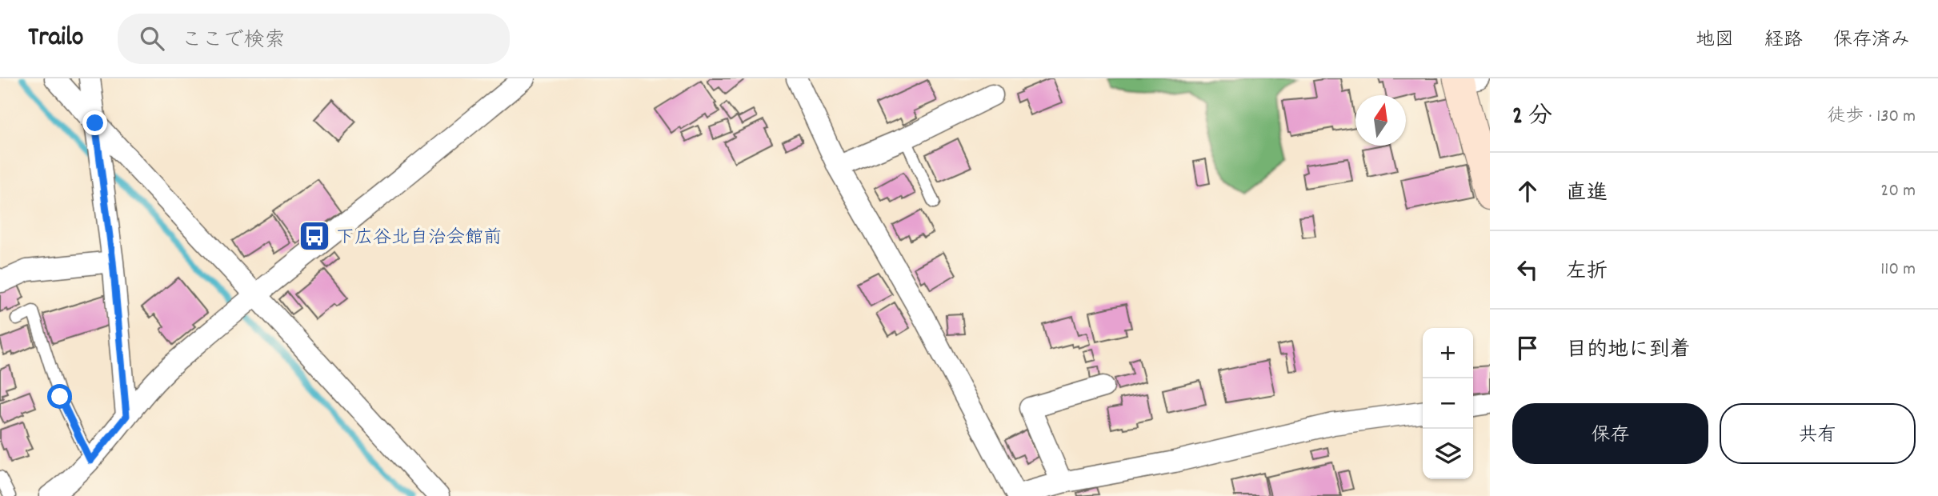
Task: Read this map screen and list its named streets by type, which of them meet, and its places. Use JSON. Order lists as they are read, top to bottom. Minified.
{"places":{"bus stop":["下広谷北自治会館前"]},"north":"top","page":{"header":"Trailo","search":"ここで検索","nav":["地図","経路","保存済み"],"heading":["2 分","徒歩 · 130 m"],"list":[["直進","20 m"],["左折","110 m"],"目的地に到着"],"map_buttons":["+","−"],"buttons":["保存","共有"]}}
